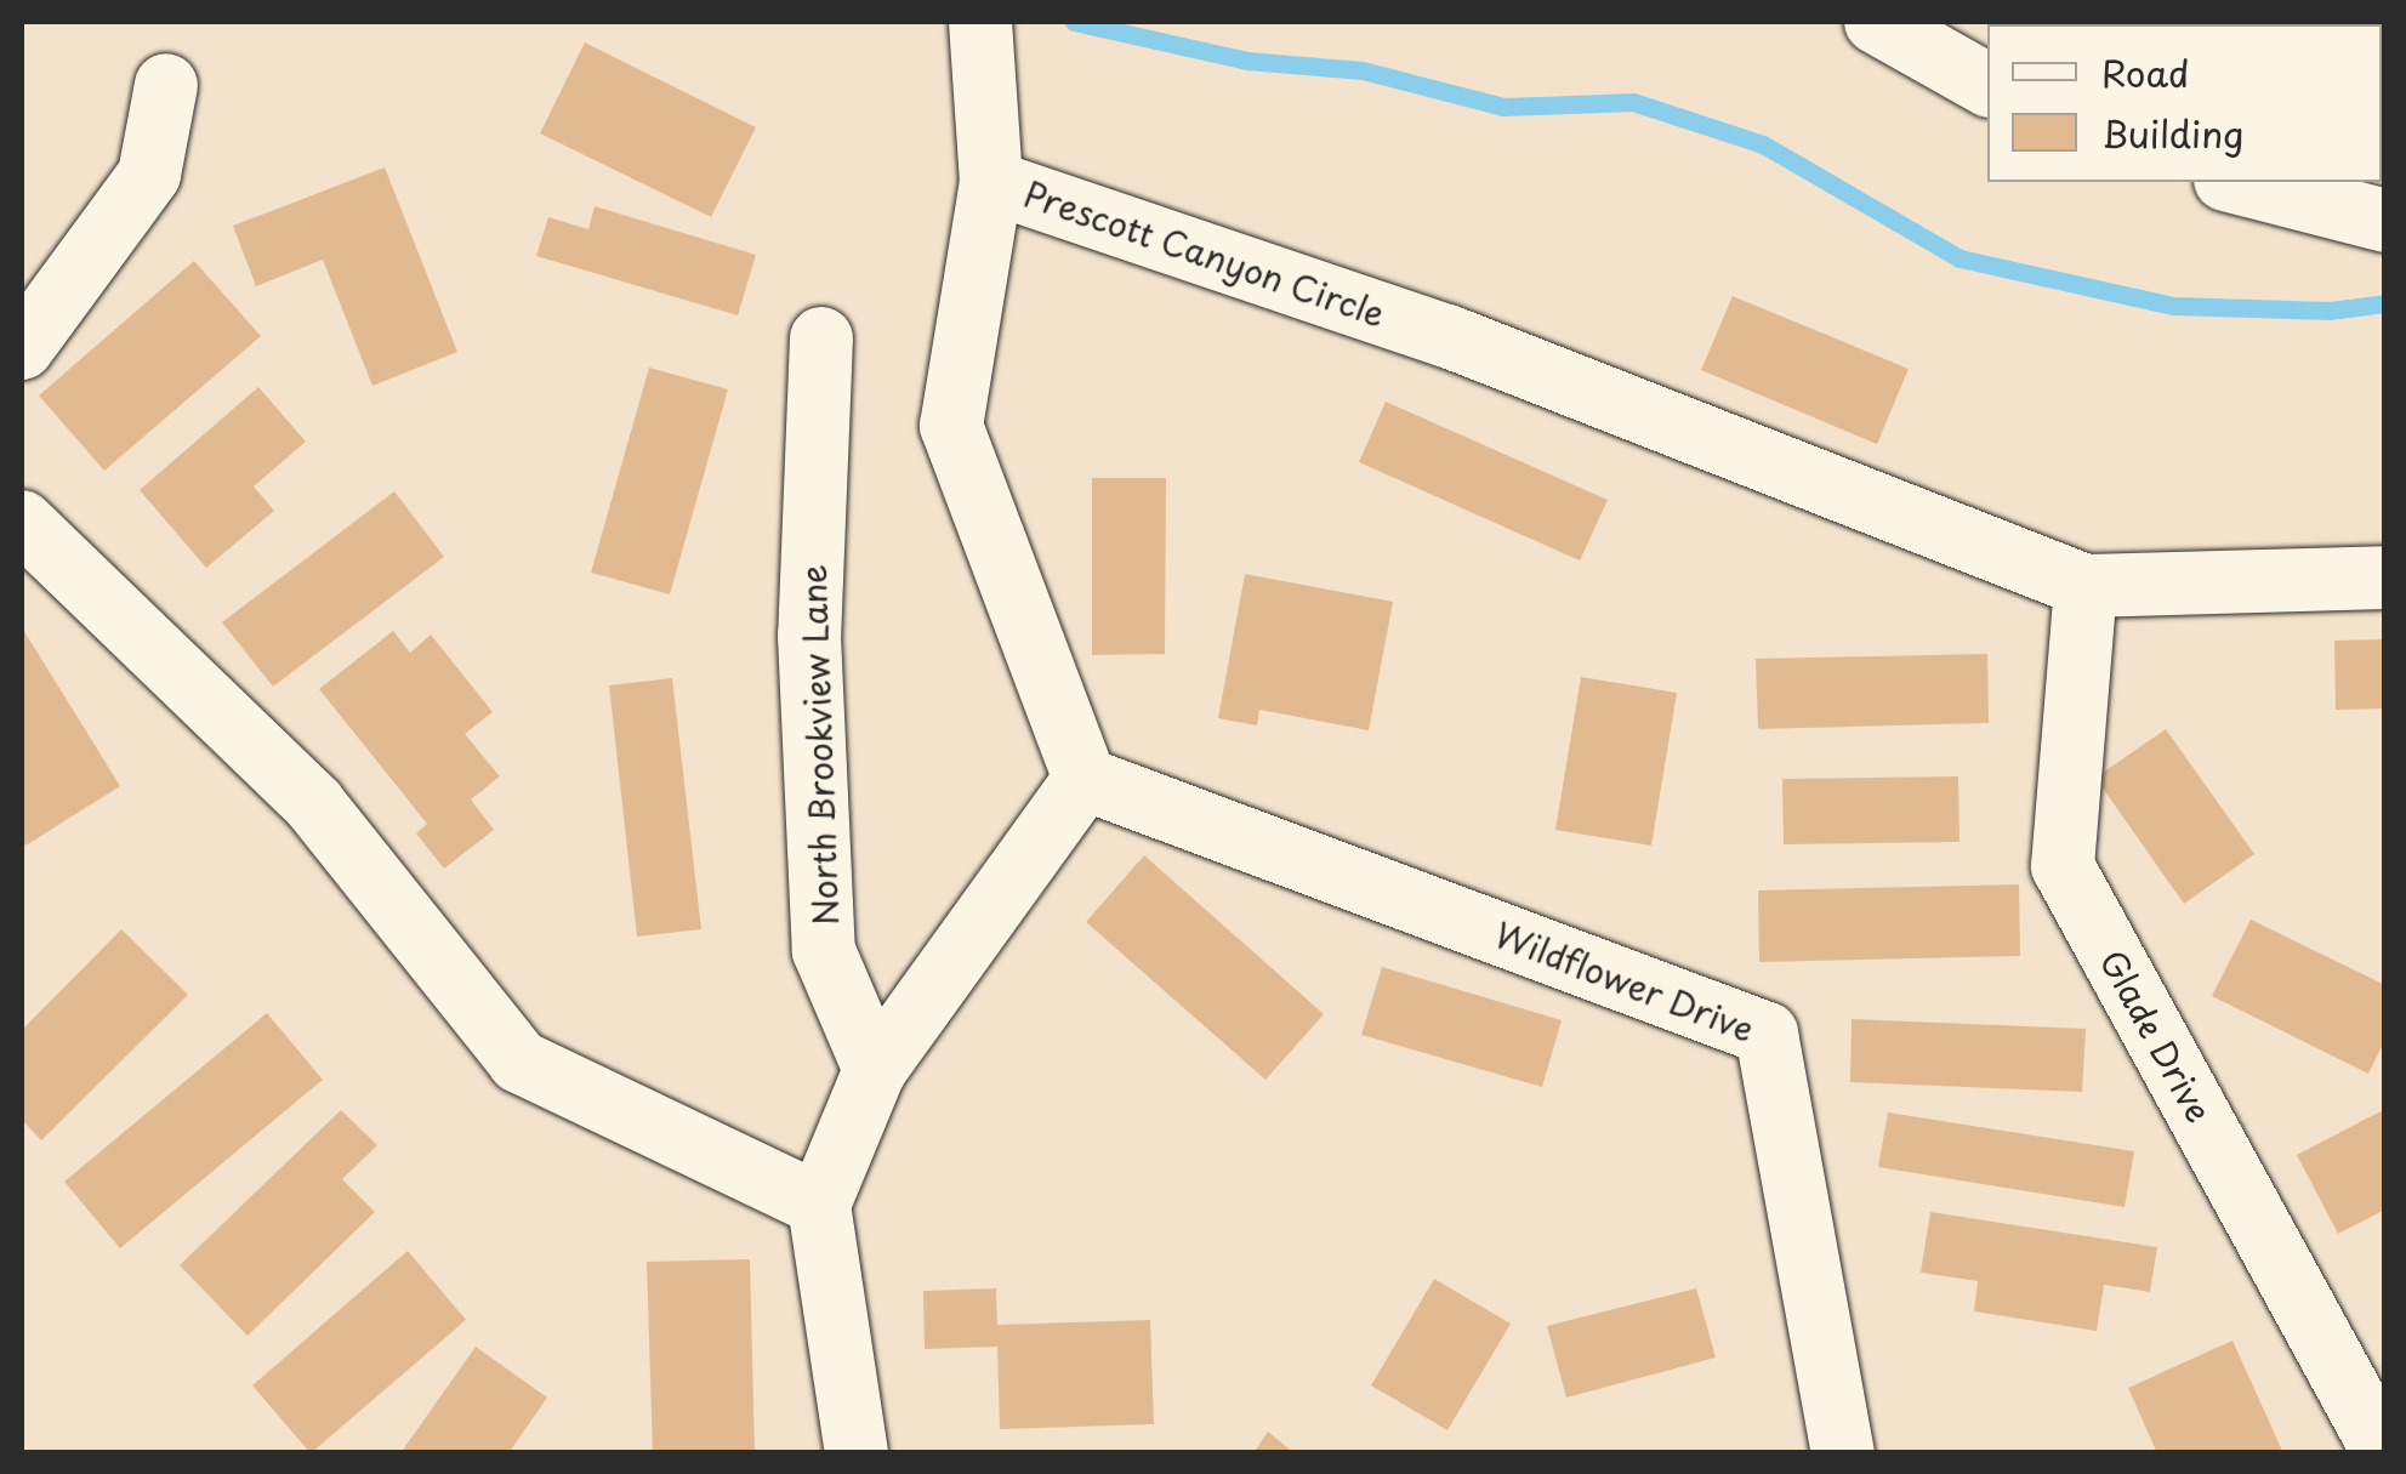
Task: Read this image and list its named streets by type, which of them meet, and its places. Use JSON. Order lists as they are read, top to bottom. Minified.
{"streets":{"street":["Prescott Canyon Circle","North Brookview Lane","Wildflower Drive","Glade Drive"]},"crossings":[["Prescott Canyon Circle","Wildflower Drive"],["Prescott Canyon Circle","Glade Drive"]],"legend":["Road","Building"]}
